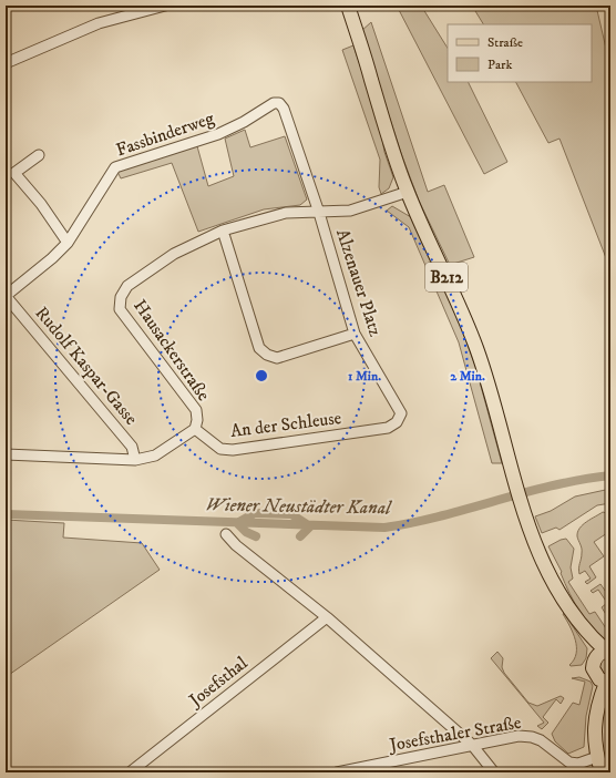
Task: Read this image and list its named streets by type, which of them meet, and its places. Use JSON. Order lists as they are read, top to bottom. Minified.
{"streets":{"main road":["B212"],"street":["Fassbinderweg","Alzenauer Platz","Hausackerstraße","Rudolf Kaspar-Gasse","An der Schleuse","Josefsthal","Josefsthaler Straße"]},"crossings":[["Fassbinderweg","Alzenauer Platz"],["Fassbinderweg","Rudolf Kaspar-Gasse"],["B212","Hausackerstraße"],["Alzenauer Platz","Hausackerstraße"],["Alzenauer Platz","An der Schleuse"],["Hausackerstraße","Rudolf Kaspar-Gasse"],["Hausackerstraße","An der Schleuse"]],"water":["Wiener Neustädter Kanal"],"legend":["Straße","Park"],"rings":["1 Min.","2 Min."]}
